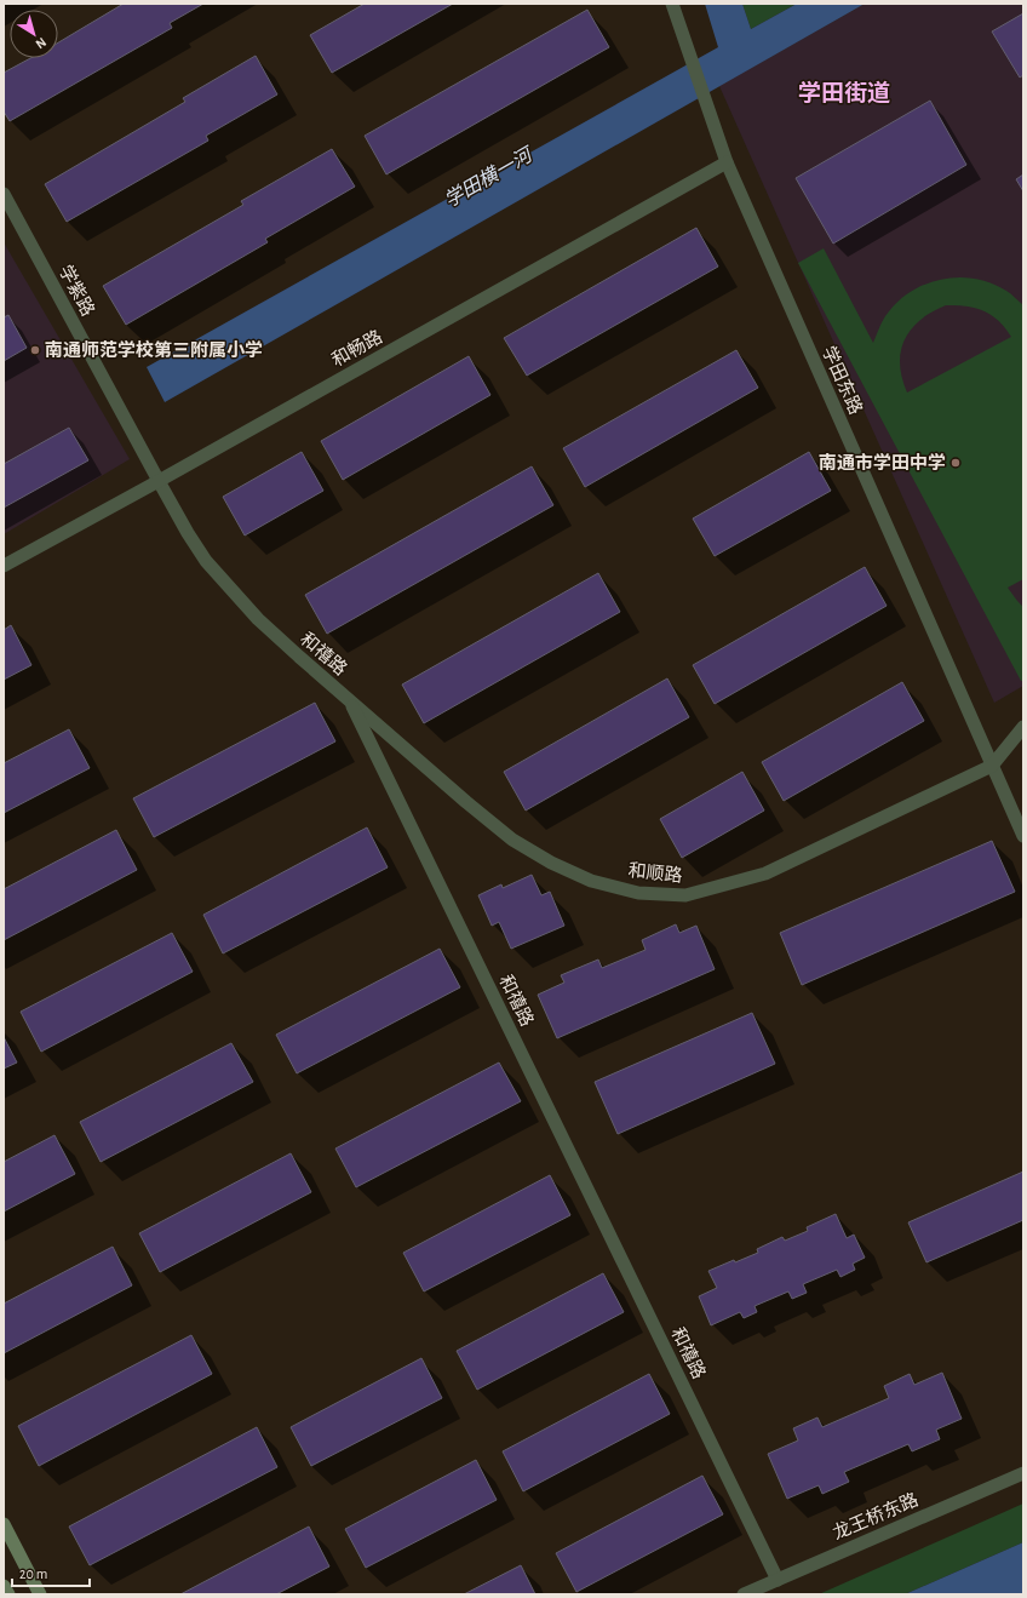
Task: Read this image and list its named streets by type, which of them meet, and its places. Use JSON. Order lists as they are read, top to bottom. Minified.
{"streets":{"street":["学紫路","和畅路","学田东路","和禧路","和顺路","龙王桥东路"]},"crossings":[["学紫路","和畅路"],["学紫路","和禧路"],["和畅路","学田东路"],["和畅路","和禧路"],["学田东路","和顺路"],["和禧路","和顺路"],["和禧路","龙王桥东路"]],"districts":["学田街道"],"water":["学田横一河"],"places":["南通师范学校第三附属小学","南通市学田中学"],"scale_bar":"20 m","north":"bottom right"}
